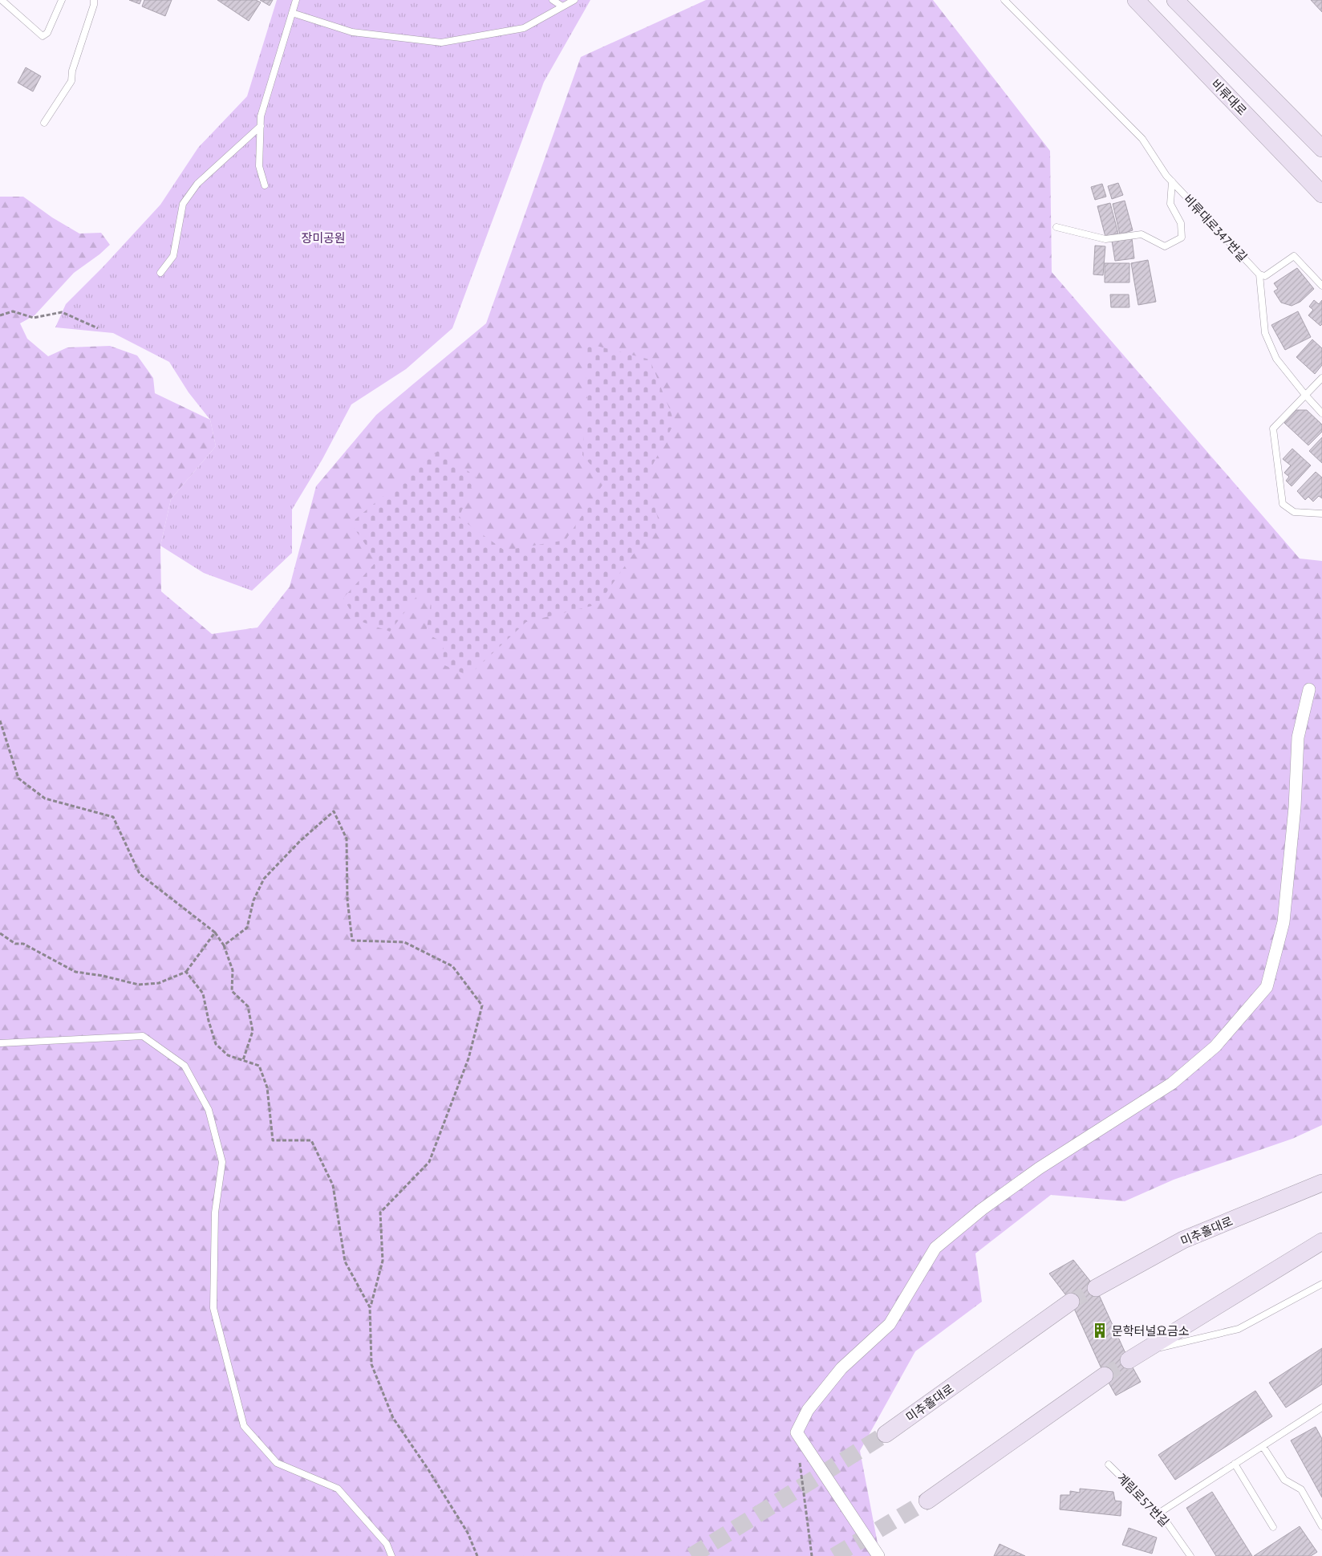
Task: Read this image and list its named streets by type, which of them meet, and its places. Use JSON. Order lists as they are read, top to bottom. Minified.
{"streets":{"main road":["비류대로","미추홀대로"],"lane":["비류대로347번길","계림로57번길"]},"parks":["장미공원"],"places":{"building":["문학터널요금소"]}}
